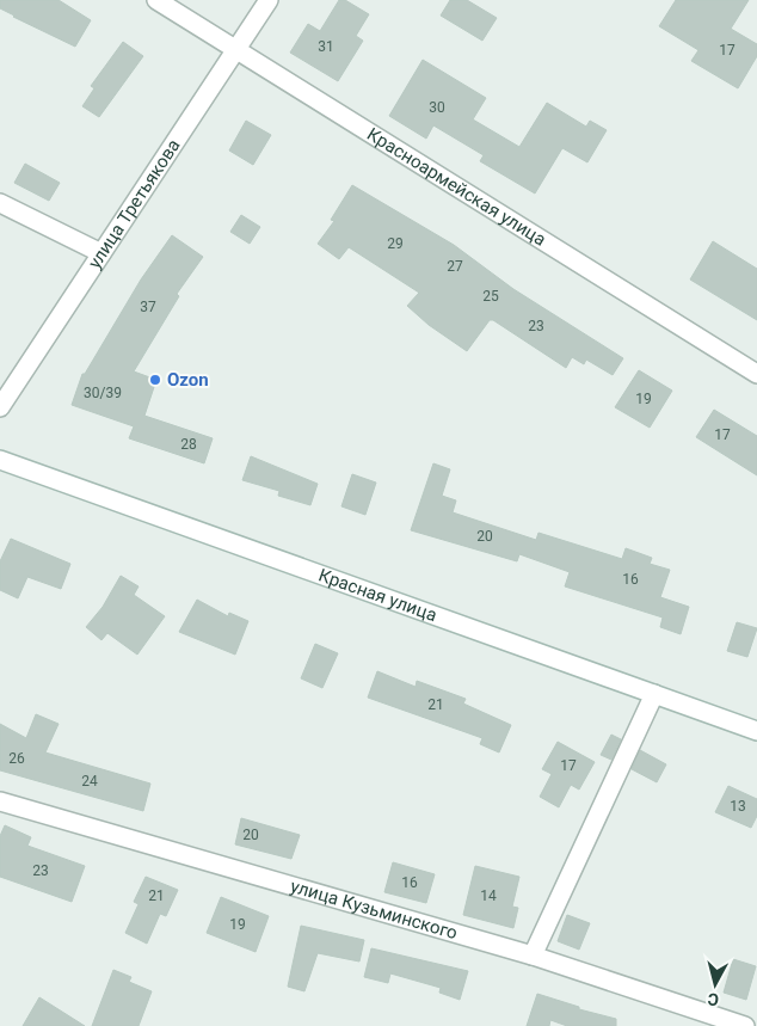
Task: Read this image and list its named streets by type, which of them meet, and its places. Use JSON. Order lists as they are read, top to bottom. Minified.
{"streets":{"street":["Красноармейская улица","улица Третьякова","Красная улица","улица Кузьминского"]},"crossings":[["Красноармейская улица","улица Третьякова"]],"places":["Ozon"],"house_numbers":["31","17","30","29","27","25","37","23","30/39","19","17","28","20","16","21","26","17","24","13","20","23","16","21","14","19"],"north":"bottom"}
